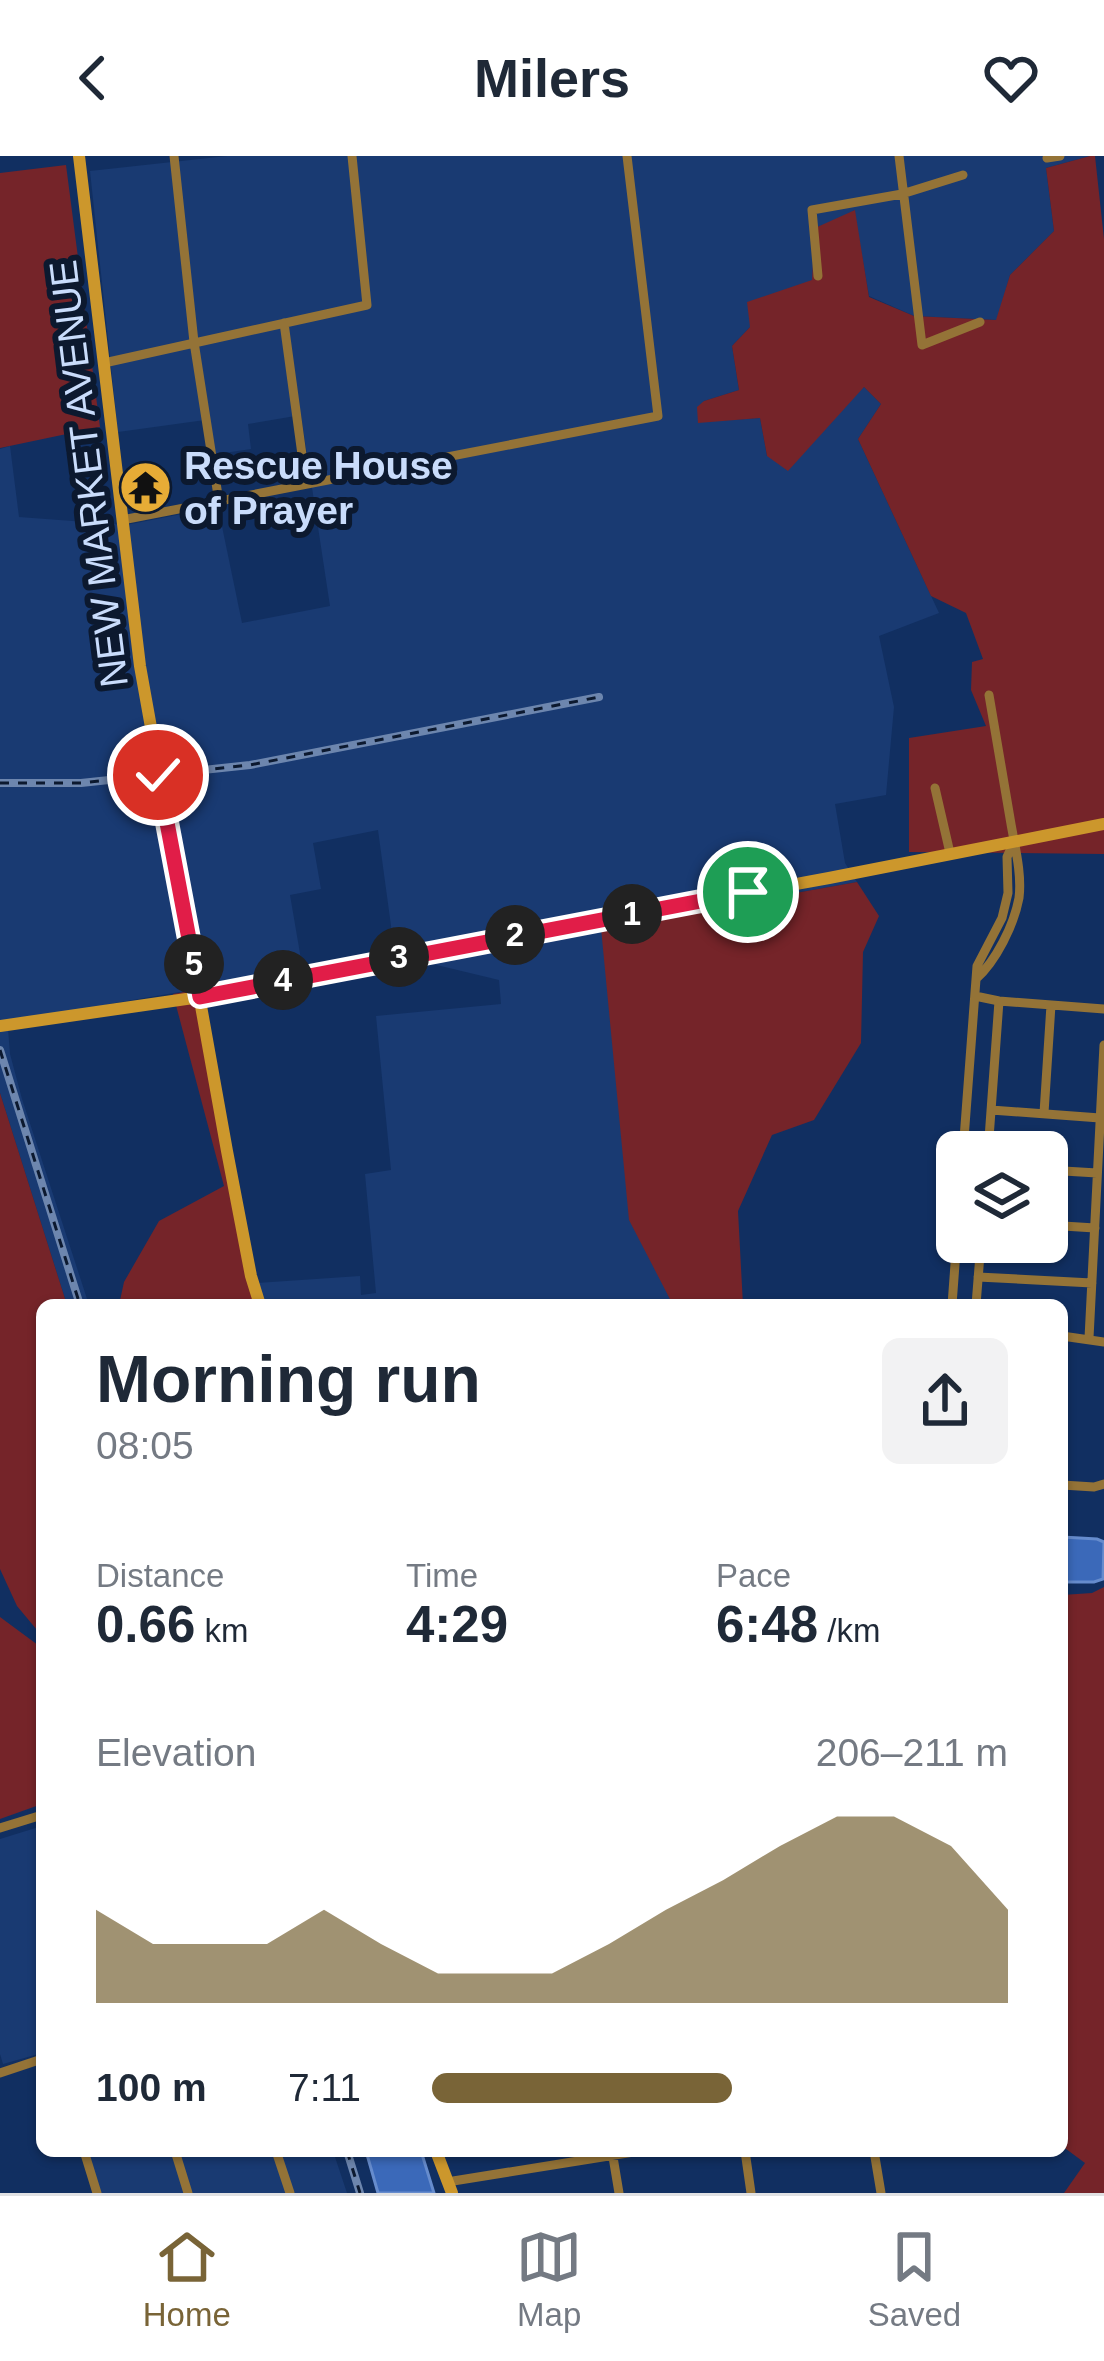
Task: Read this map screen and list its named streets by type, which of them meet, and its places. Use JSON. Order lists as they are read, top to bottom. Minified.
{"streets":{"main road":["NEW MARKET AVENUE"]},"places":{"temple":["Rescue House of Prayer"]},"page":{"header":"Milers","pins":["1","2","3","5","4"],"heading":["Morning run","08:05"],"stats":[["Distance","0.66 km"],["Time","4:29"],["Pace","6:48 /km"]],"chart":["Elevation","206–211 m"],"list":[{"name":"100 m","note":"7:11"}],"tabs":["Home","Map","Saved"]}}
